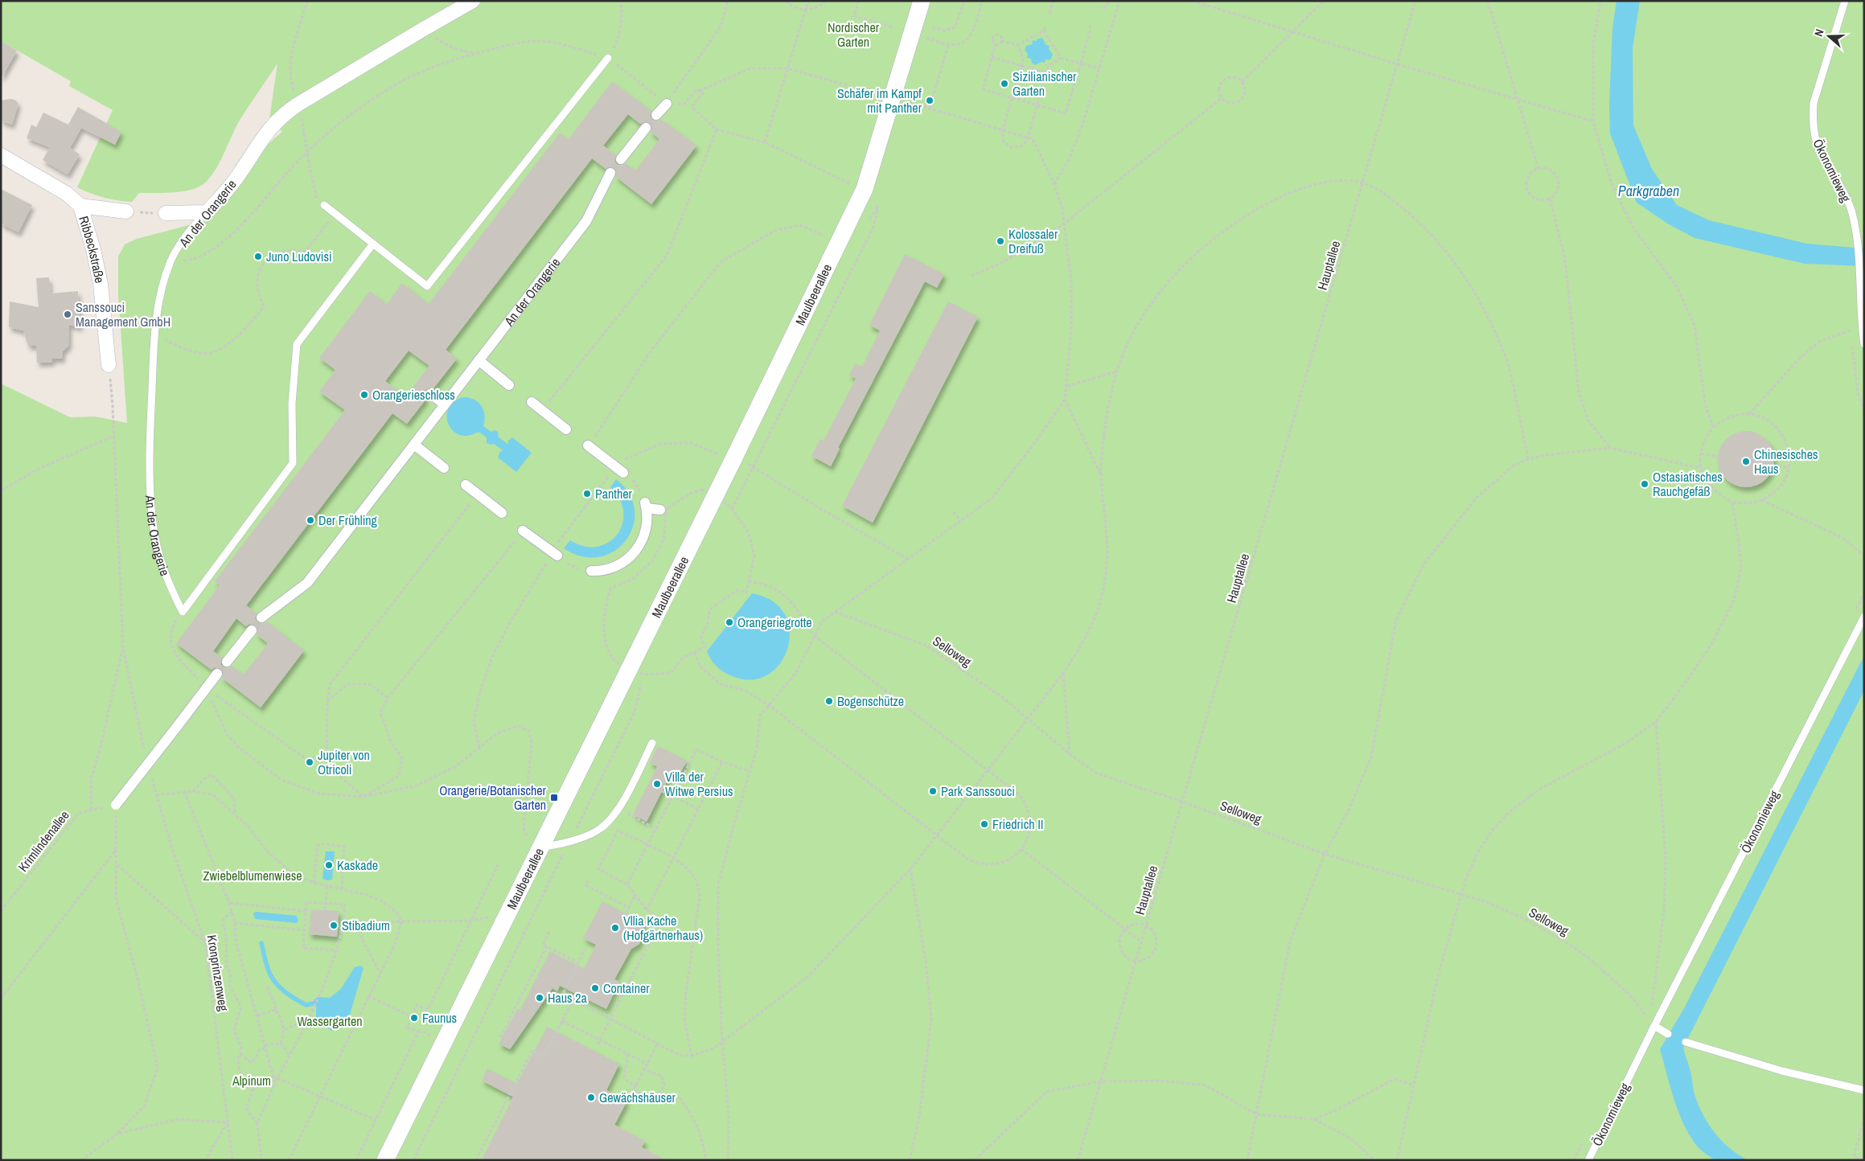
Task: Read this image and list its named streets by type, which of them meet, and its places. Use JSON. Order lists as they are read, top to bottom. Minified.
{"streets":{"street":["An der Orangerie","Ribbeckstraße","Maulbeerallee"],"lane":["Ökonomieweg"],"path":["Hauptallee","Selloweg","Krimlindenallee","Kronprinzenweg"]},"crossings":[["Hauptallee","Selloweg"]],"water":["Parkgraben"],"parks":["Nordischer Garten","Zwiebelblumenwiese","Wassergarten","Alpinum"],"places":{"other":["Sizilianischer Garten","Schäfer im Kampf mit Panther","Kolossaler Dreifuß","Juno Ludovisi","Sanssouci Management GmbH","Orangerieschloss","Chinesisches Haus","Ostasiatisches Rauchgefäß","Panther","Der Frühling","Orangeriegrotte","Bogenschütze","Jupiter von Otricoli","Villa der Witwe Persius","Park Sanssouci","Friedrich II","Kaskade","Stibadium","Vllia Kache (Hofgärtnerhaus)","Container","Haus 2a","Faunus","Gewächshäuser"],"transit":["Orangerie/Botanischer Garten"]},"north":"left"}
